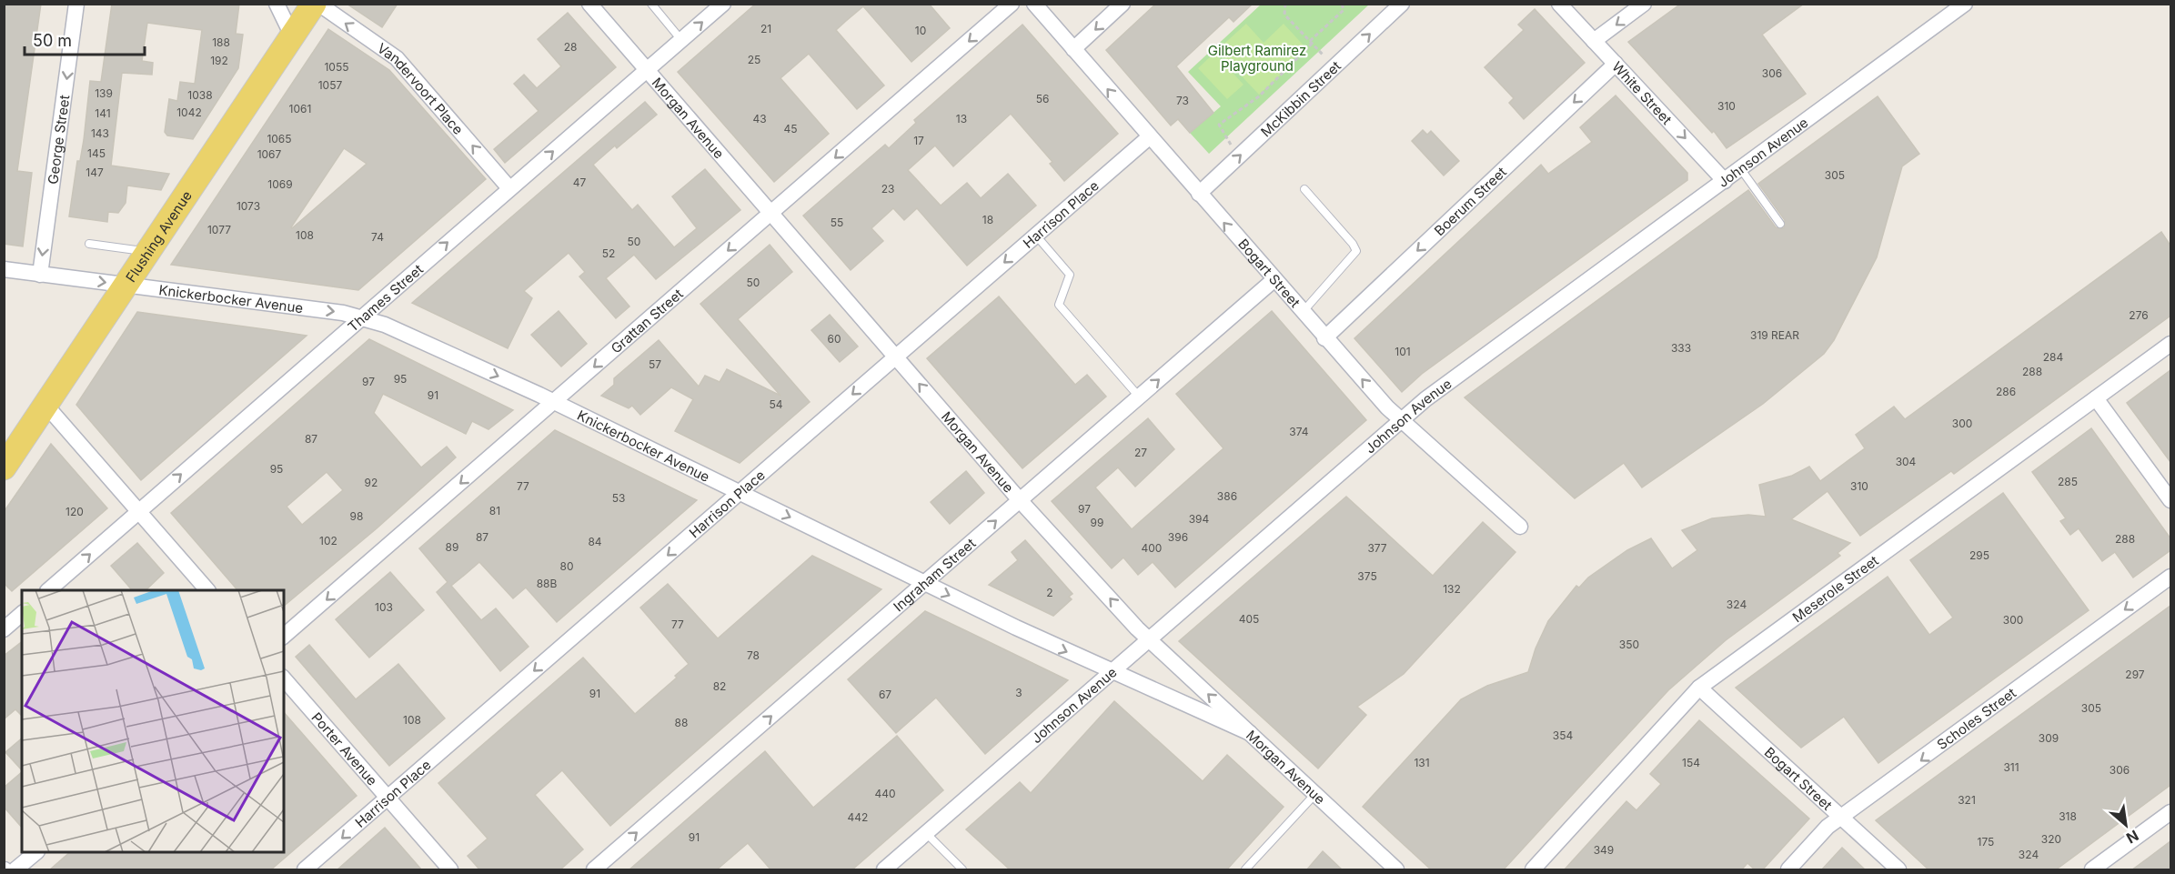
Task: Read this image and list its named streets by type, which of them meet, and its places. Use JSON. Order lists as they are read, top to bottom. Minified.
{"streets":{"main road":["Flushing Avenue"],"street":["Vandervoort Place","White Street","McKibbin Street","Morgan Avenue","George Street","Johnson Avenue","Boerum Street","Harrison Place","Bogart Street","Thames Street","Knickerbocker Avenue","Grattan Street","Ingraham Street","Meserole Street","Scholes Street","Porter Avenue"]},"crossings":[["Vandervoort Place","Thames Street"],["White Street","Johnson Avenue"],["White Street","Boerum Street"],["McKibbin Street","Bogart Street"],["Morgan Avenue","Johnson Avenue"],["Morgan Avenue","Harrison Place"],["Morgan Avenue","Thames Street"],["Morgan Avenue","Knickerbocker Avenue"],["Morgan Avenue","Grattan Street"],["Morgan Avenue","Ingraham Street"],["George Street","Knickerbocker Avenue"],["Johnson Avenue","Bogart Street"],["Johnson Avenue","Knickerbocker Avenue"],["Boerum Street","Bogart Street"],["Harrison Place","Bogart Street"],["Harrison Place","Knickerbocker Avenue"],["Harrison Place","Porter Avenue"],["Flushing Avenue","Knickerbocker Avenue"],["Bogart Street","Ingraham Street"],["Bogart Street","Meserole Street"],["Bogart Street","Scholes Street"],["Thames Street","Knickerbocker Avenue"],["Knickerbocker Avenue","Grattan Street"],["Knickerbocker Avenue","Ingraham Street"]],"one_way":["Vandervoort Place","White Street","McKibbin Street","Morgan Avenue","George Street","Boerum Street","Harrison Place","Thames Street","Knickerbocker Avenue","Grattan Street","Ingraham Street","Scholes Street"],"parks":["Gilbert Ramirez Playground"],"house_numbers":["21","10","188","28","25","192","1055","306","1057","139","1038","56","73","310","1061","1042","141","43","13","45","143","1065","17","145","1067","147","305","47","1069","23","1073","18","55","1077","108","74","50","52","50","276","319 REAR","60","333","101","284","57","288","95","97","286","91","54","300","374","87","27","304","95","285","92","77","310","386","53","97","81","120","98","394","99","87","396","288","102","84","89","400","377","295","80","375","88B","132","2","324","103","405","300","77","350","78","297","82","3","91","67","305","108","88","354","309","131","154","311","306","440","321","318","442","91","320","175","349","324"],"scale_bar":"50 m","north":"bottom right"}
